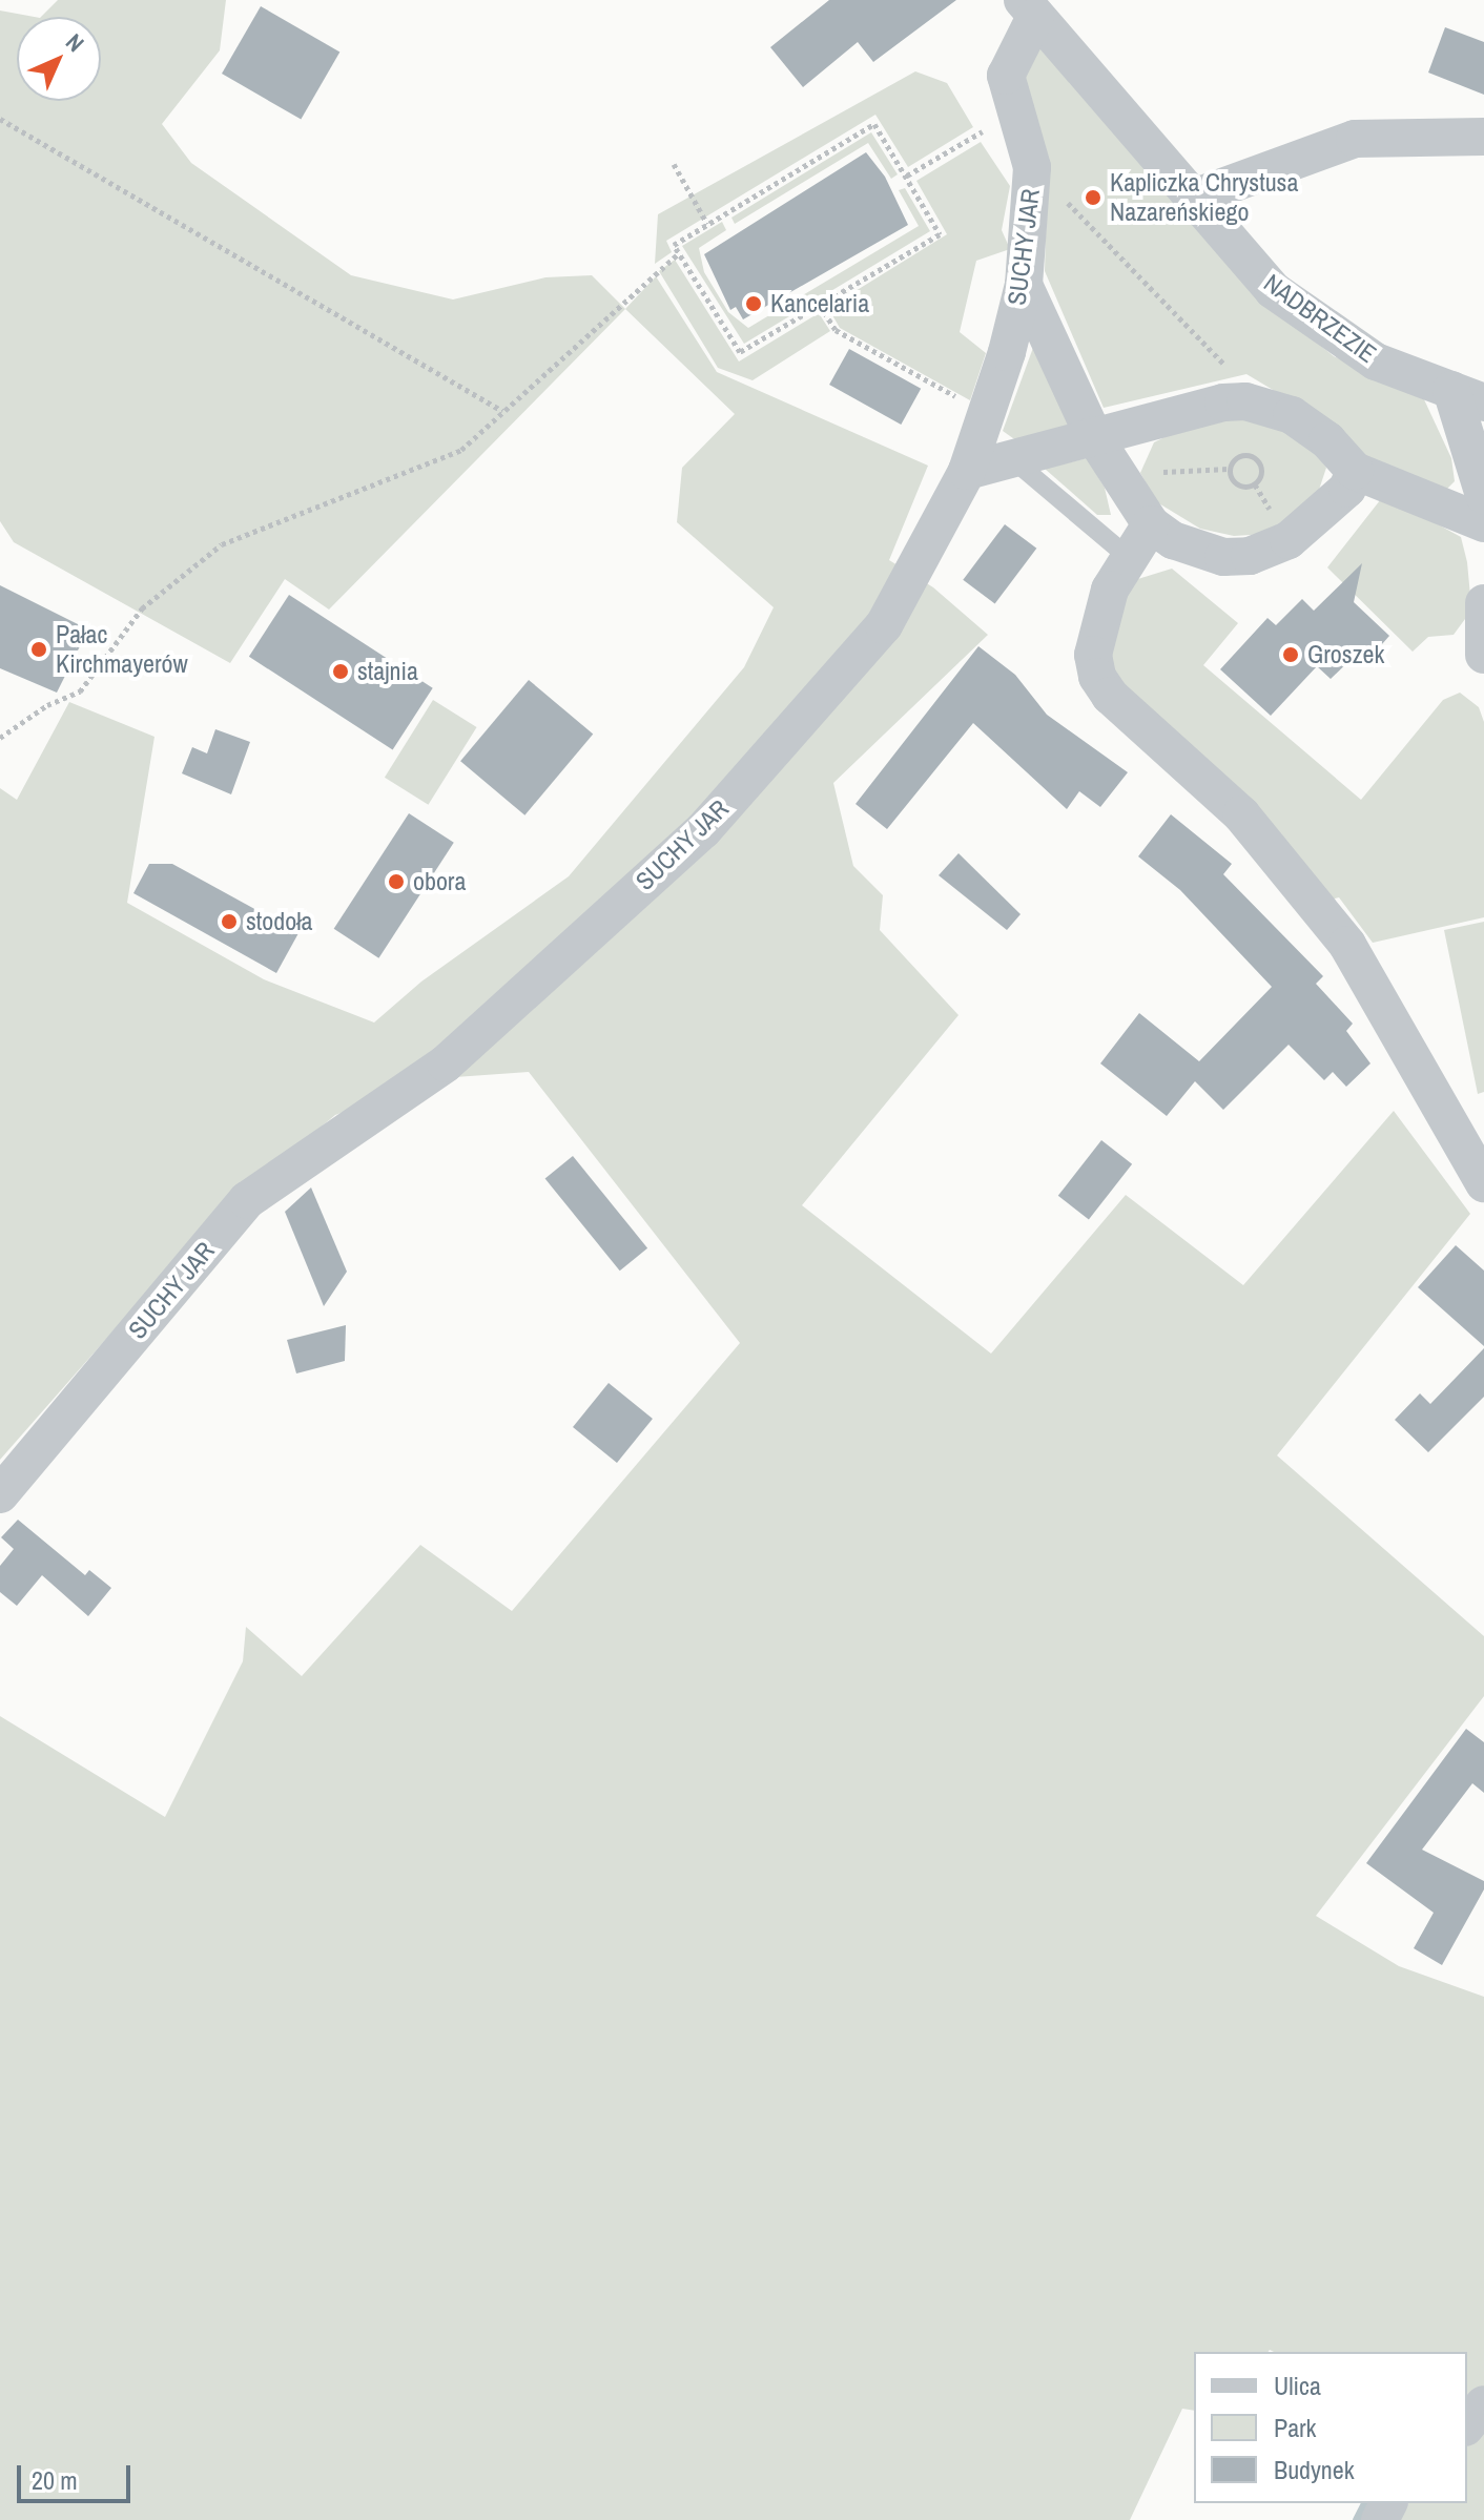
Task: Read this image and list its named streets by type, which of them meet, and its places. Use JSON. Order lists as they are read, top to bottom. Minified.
{"streets":{"street":["SUCHY JAR","NADBRZEZIE"]},"crossings":[["SUCHY JAR","NADBRZEZIE"]],"places":["Kapliczka Chrystusa Nazareńskiego","Kancelaria","Pałac Kirchmayerów","Groszek","stajnia","obora","stodoła"],"legend":["Ulica","Park","Budynek"],"scale_bar":"20 m","north":"top right"}
